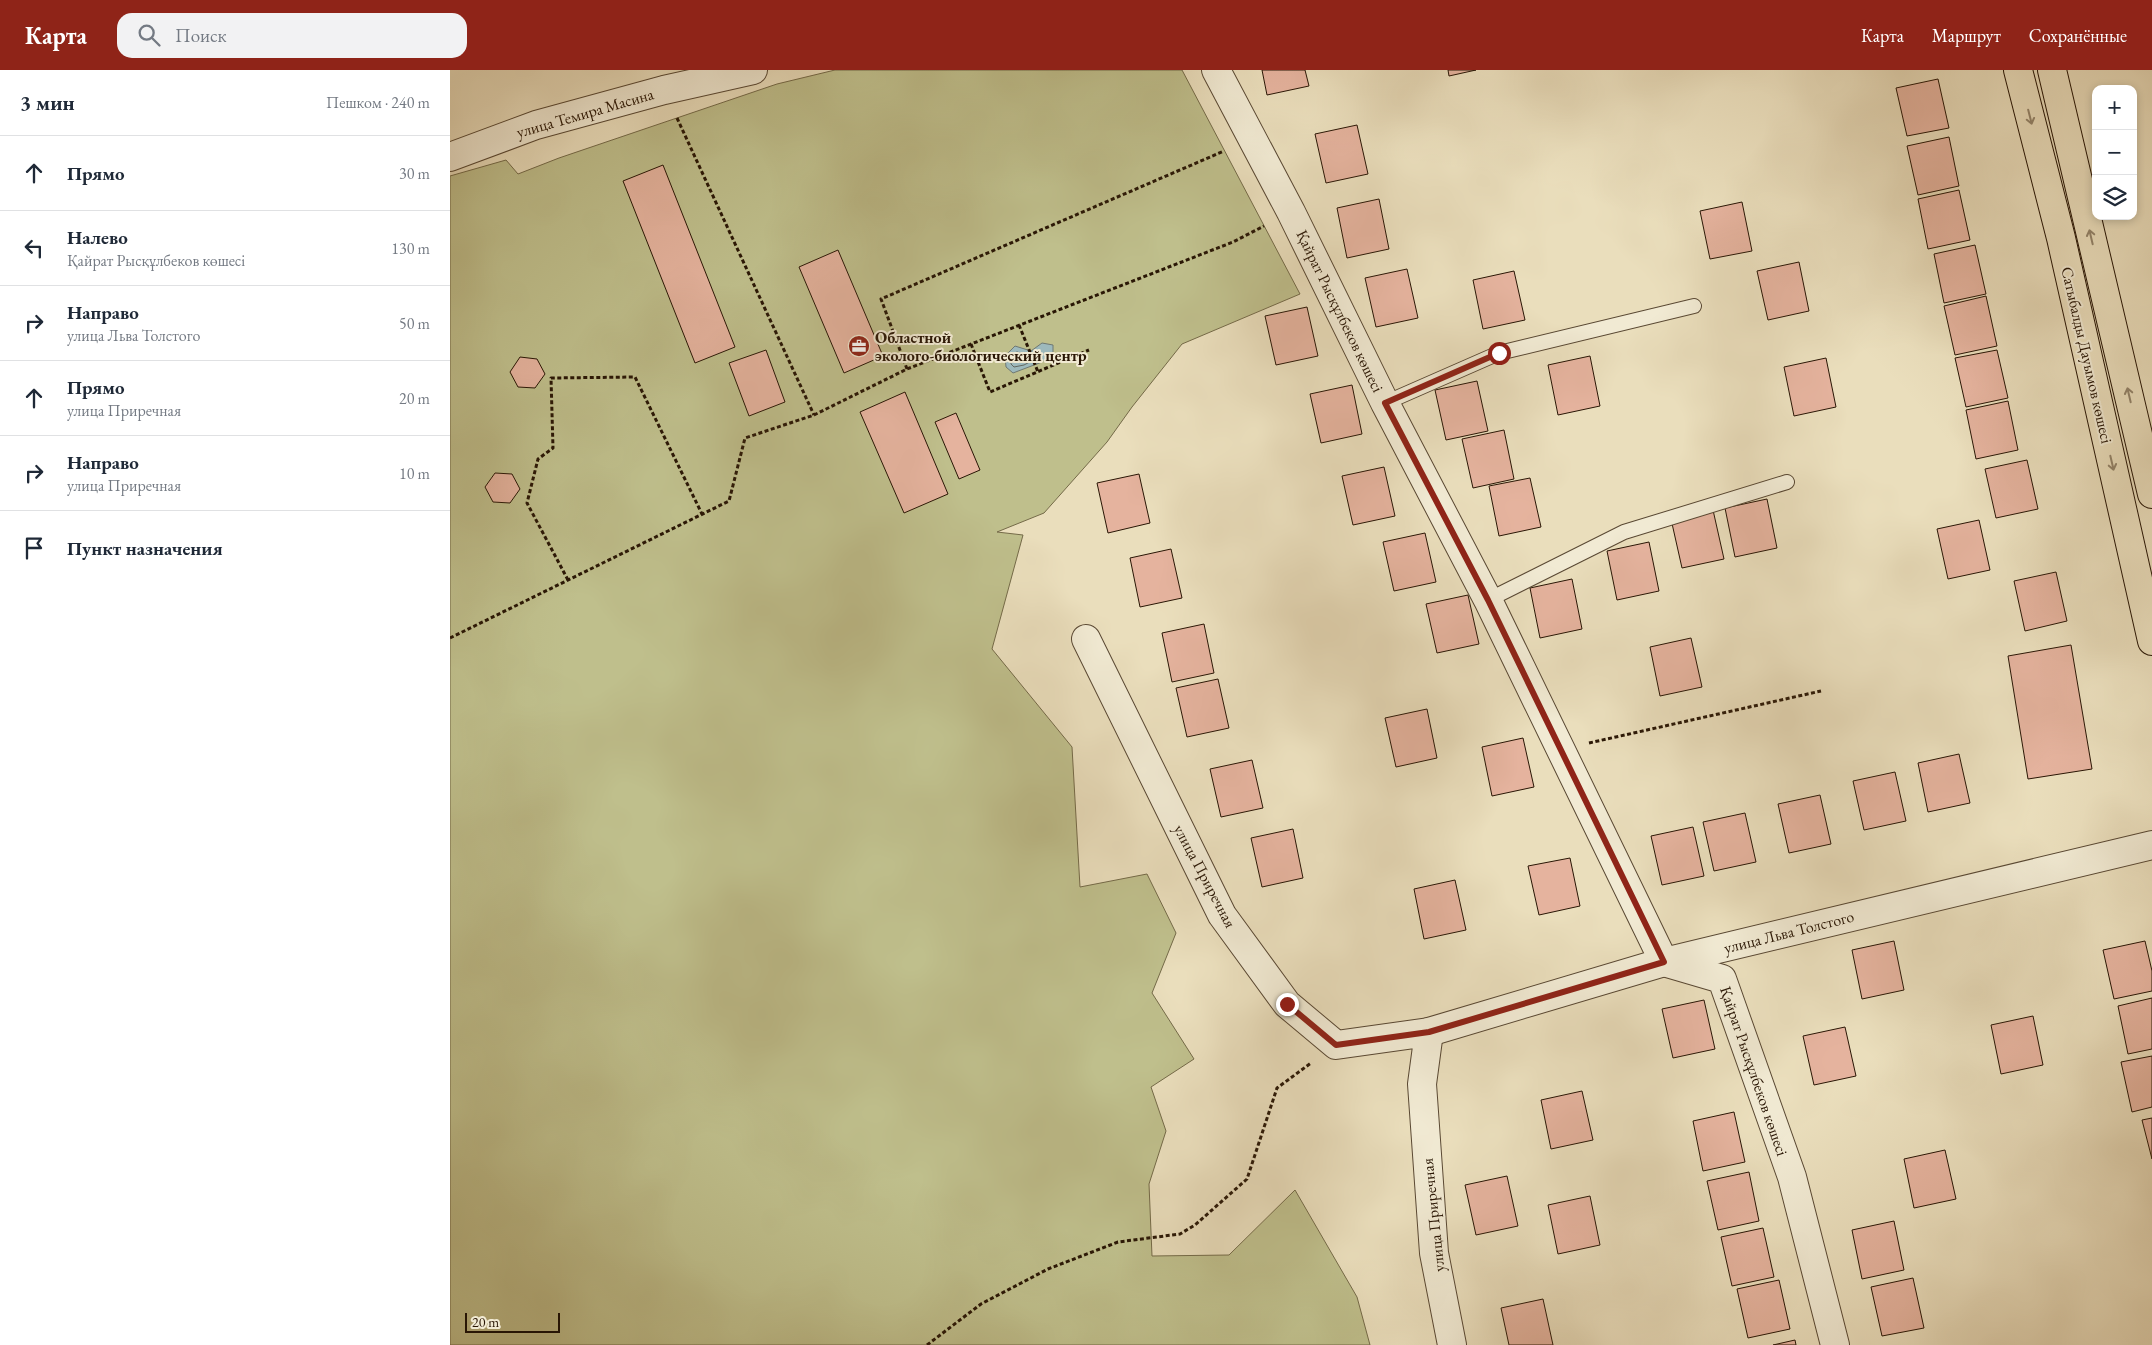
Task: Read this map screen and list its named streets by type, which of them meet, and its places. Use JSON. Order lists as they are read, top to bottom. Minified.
{"streets":{"main road":["Сатыбалды Дауымов көшесі"],"street":["улица Темира Масина","Қайрат Рысқұлбеков көшесі","улица Приречная","улица Льва Толстого"]},"crossings":[["Қайрат Рысқұлбеков көшесі","улица Льва Толстого"],["улица Приречная","улица Льва Толстого"]],"places":{"office":["Областной эколого-биологический центр"]},"scale_bar":"20 m","page":{"header":"Карта","search":"Поиск","nav":["Карта","Маршрут","Сохранённые"],"heading":["3 мин","Пешком · 240 m"],"map_buttons":["+","−"],"list":[["Прямо","30 m"],["Налево","Қайрат Рысқұлбеков көшесі","130 m"],["Направо","улица Льва Толстого","50 m"],["Прямо","улица Приречная","20 m"],["Направо","улица Приречная","10 m"],"Пункт назначения"],"scale":"20 m"}}
